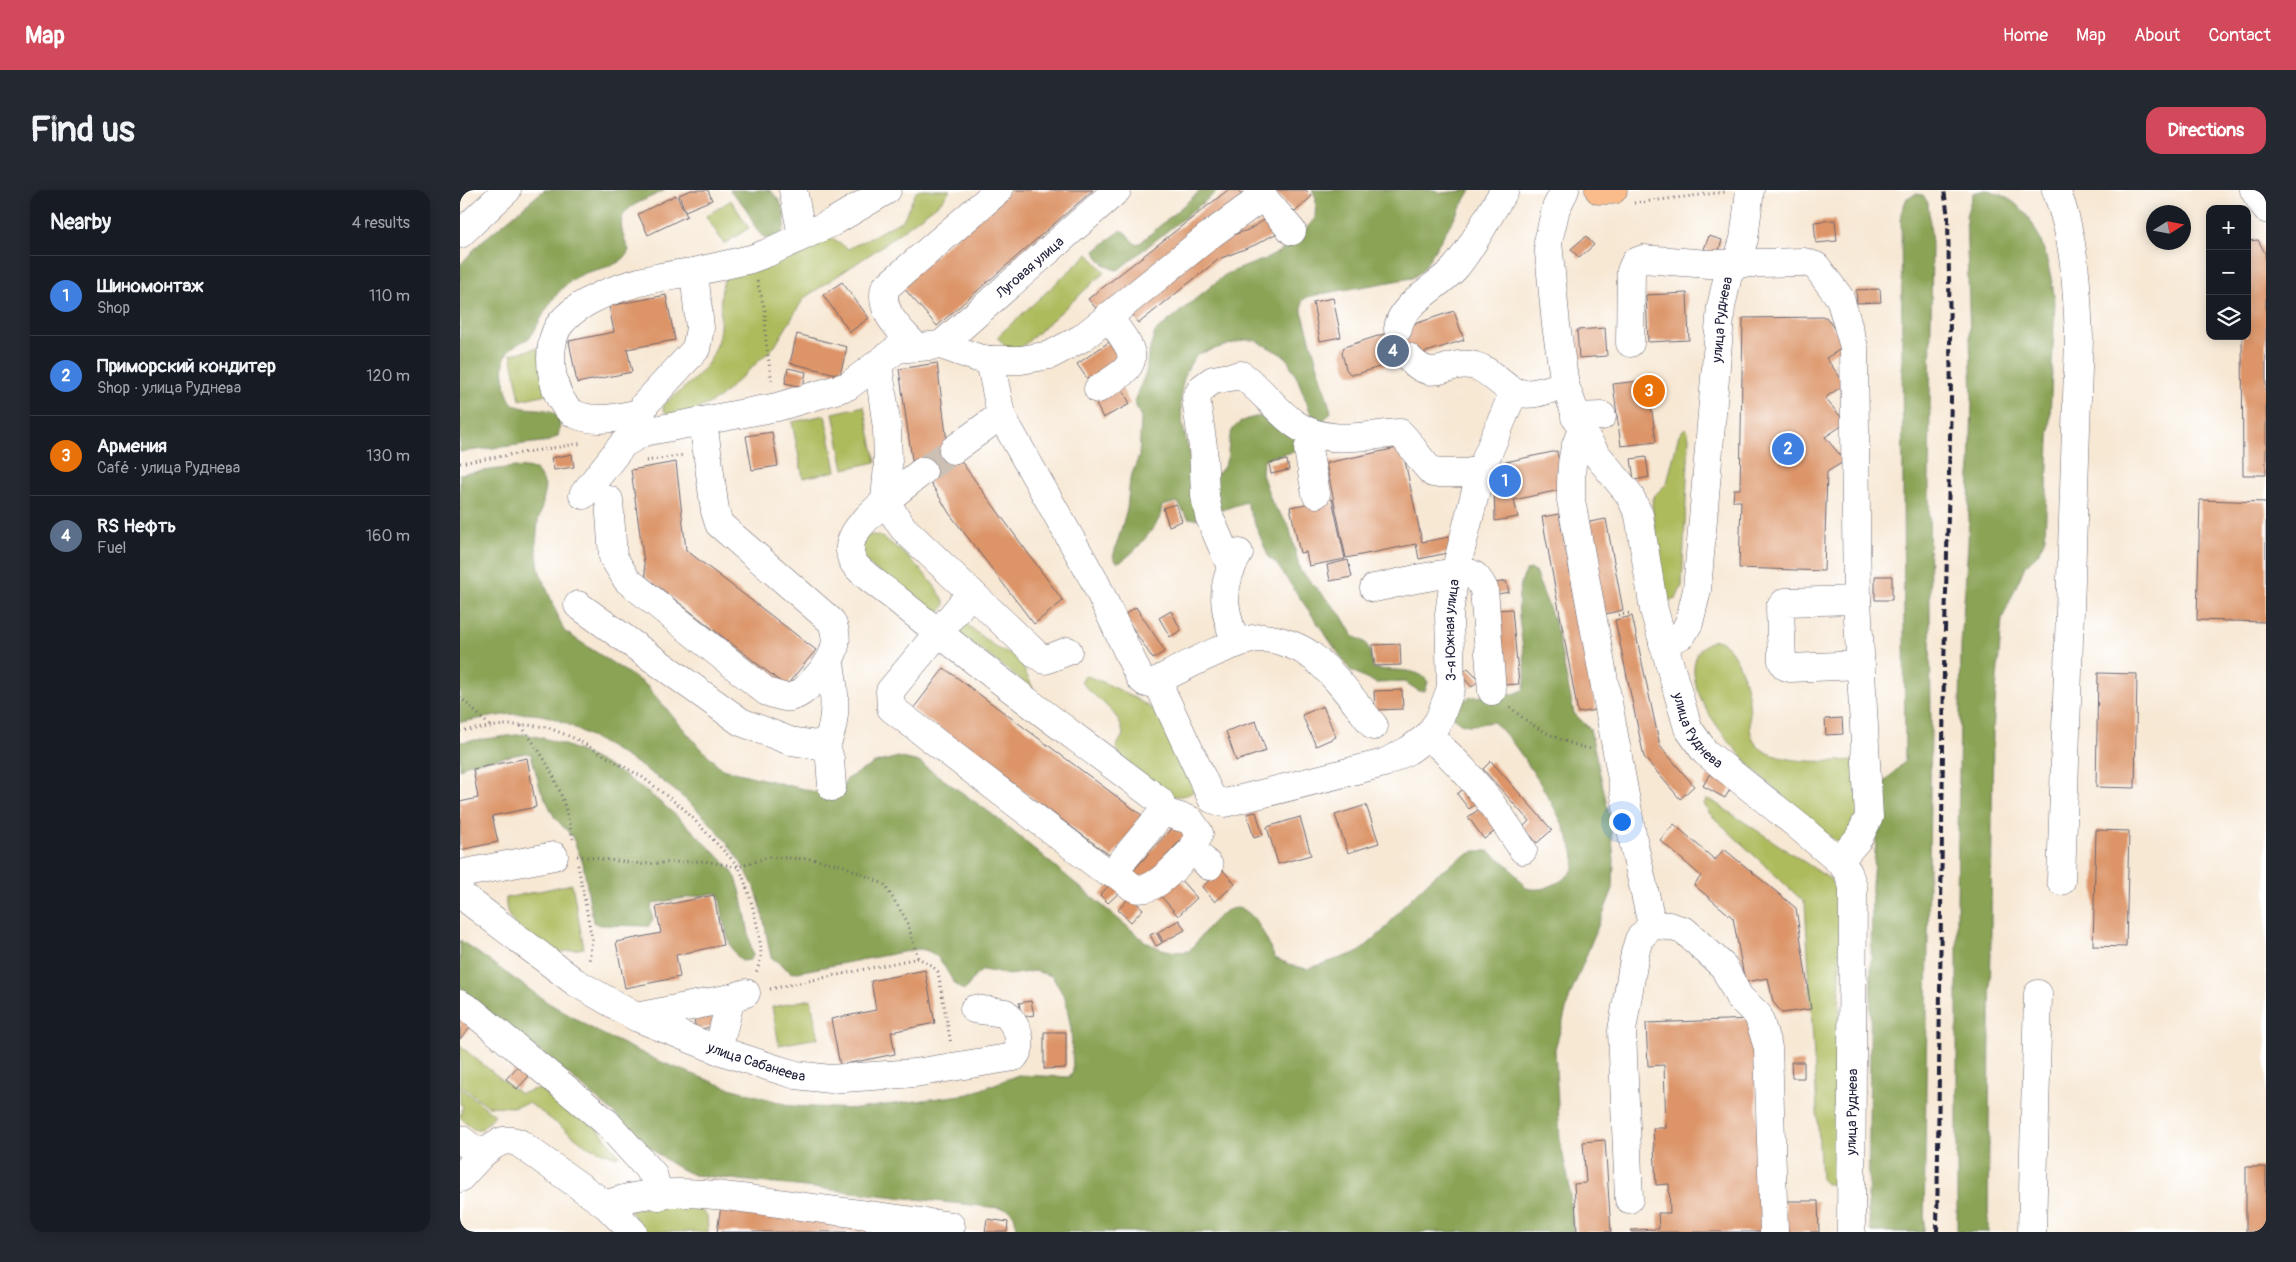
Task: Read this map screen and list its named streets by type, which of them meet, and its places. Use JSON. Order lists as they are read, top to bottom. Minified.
{"streets":{"street":["Луговая улица","улица Руднева","3-я Южная улица","улица Сабанеева"]},"north":"right","page":{"header":"Map","nav":["Home","Map","About","Contact"],"buttons":"Directions","title":"Find us","heading":["Nearby","4 results"],"map_buttons":["+","−"],"list":[{"mark":"1","name":"Шиномонтаж","note":"Shop","value":"110 m"},{"mark":"2","name":"Приморский кондитер","note":"Shop · улица Руднева","value":"120 m"},{"mark":"3","name":"Армения","note":"Café · улица Руднева","value":"130 m"},{"mark":"4","name":"RS Нефть","note":"Fuel","value":"160 m"}],"pins":["4","3","2","1"]}}
